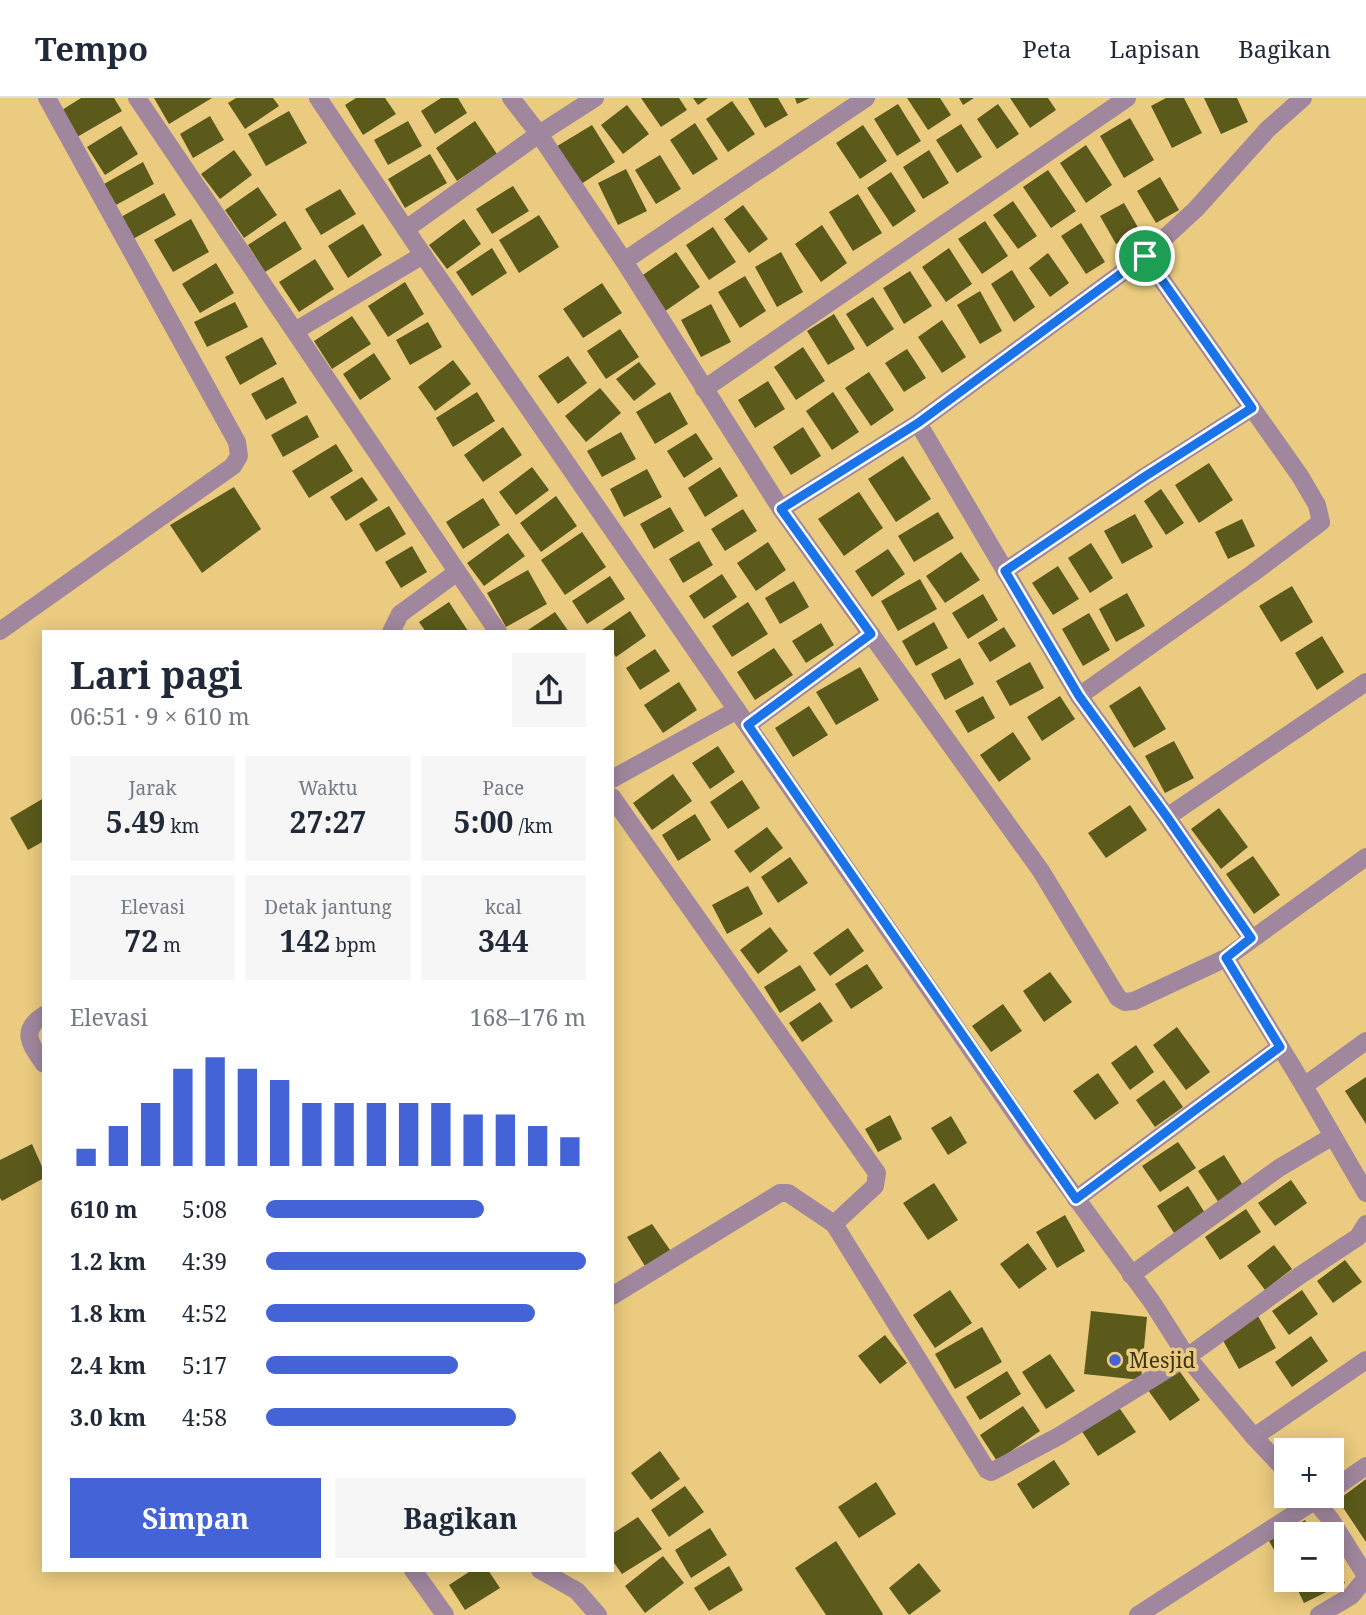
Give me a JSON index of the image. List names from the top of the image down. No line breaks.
{"places":["Mesjid"],"page":{"header":"Tempo","nav":["Peta","Lapisan","Bagikan"],"heading":["Lari pagi","06:51 · 9 × 610 m"],"stats":[["Jarak","5.49 km"],["Waktu","27:27"],["Pace","5:00 /km"],["Elevasi","72 m"],["Detak jantung","142 bpm"],["kcal","344"]],"chart":["Elevasi","168–176 m"],"list":[{"name":"610 m","note":"5:08"},{"name":"1.2 km","note":"4:39"},{"name":"1.8 km","note":"4:52"},{"name":"2.4 km","note":"5:17"},{"name":"3.0 km","note":"4:58"}],"map_buttons":["+","−"],"buttons":["Simpan","Bagikan"]}}
